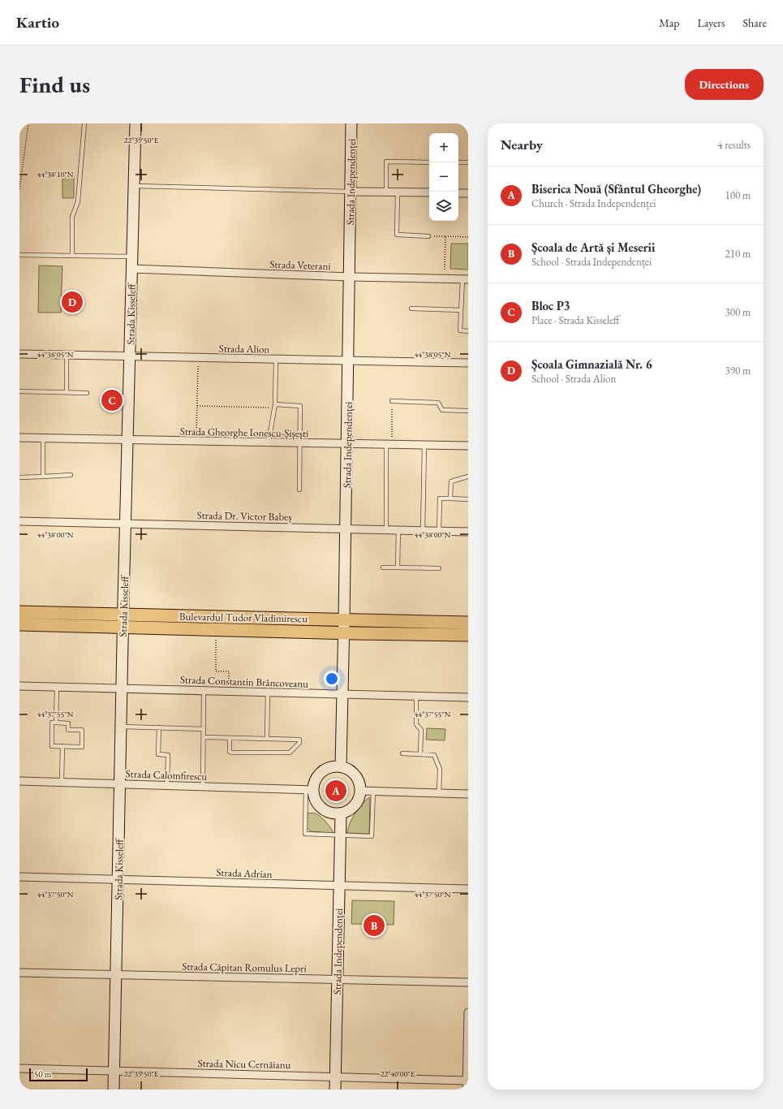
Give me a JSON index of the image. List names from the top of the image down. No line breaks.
{"streets":{"main road":["Bulevardul Tudor Vladimirescu"],"street":["Strada Independenței","Strada Veterani","Strada Kisseleff","Strada Alion","Strada Gheorghe Ionescu-Șișești","Strada Dr. Victor Babeș","Strada Constantin Brâncoveanu","Strada Calomfirescu","Strada Adrian","Strada Căpitan Romulus Lepri","Strada Nicu Cernăianu"]},"crossings":[["Strada Independenței","Strada Veterani"],["Strada Independenței","Strada Alion"],["Strada Independenței","Strada Gheorghe Ionescu-Șișești"],["Strada Independenței","Strada Dr. Victor Babeș"],["Strada Independenței","Bulevardul Tudor Vladimirescu"],["Strada Independenței","Strada Constantin Brâncoveanu"],["Strada Independenței","Strada Calomfirescu"],["Strada Independenței","Strada Adrian"],["Strada Independenței","Strada Căpitan Romulus Lepri"],["Strada Independenței","Strada Nicu Cernăianu"],["Strada Veterani","Strada Kisseleff"],["Strada Kisseleff","Strada Alion"],["Strada Kisseleff","Strada Gheorghe Ionescu-Șișești"],["Strada Kisseleff","Strada Dr. Victor Babeș"],["Strada Kisseleff","Bulevardul Tudor Vladimirescu"],["Strada Kisseleff","Strada Constantin Brâncoveanu"],["Strada Kisseleff","Strada Calomfirescu"],["Strada Kisseleff","Strada Adrian"],["Strada Kisseleff","Strada Căpitan Romulus Lepri"],["Strada Kisseleff","Strada Nicu Cernăianu"]],"scale_bar":"50 m","page":{"header":"Kartio","nav":["Map","Layers","Share"],"buttons":"Directions","title":"Find us","heading":["Nearby","4 results"],"map_buttons":["+","−"],"list":[{"mark":"A","name":"Biserica Nouă (Sfântul Gheorghe)","note":"Church · Strada Independenței","value":"100 m"},{"mark":"B","name":"Școala de Artă și Meserii","note":"School · Strada Independenței","value":"210 m"},{"mark":"C","name":"Bloc P3","note":"Place · Strada Kisseleff","value":"300 m"},{"mark":"D","name":"Școala Gimnazială Nr. 6","note":"School · Strada Alion","value":"390 m"}],"pins":["D","C","A","B"],"scale":"50 m"},"coordinates":["22°39'50\"E","44°38'10\"N","44°38'05\"N","44°38'00\"N","44°37'55\"N","44°37'50\"N","22°40'00\"E"]}
